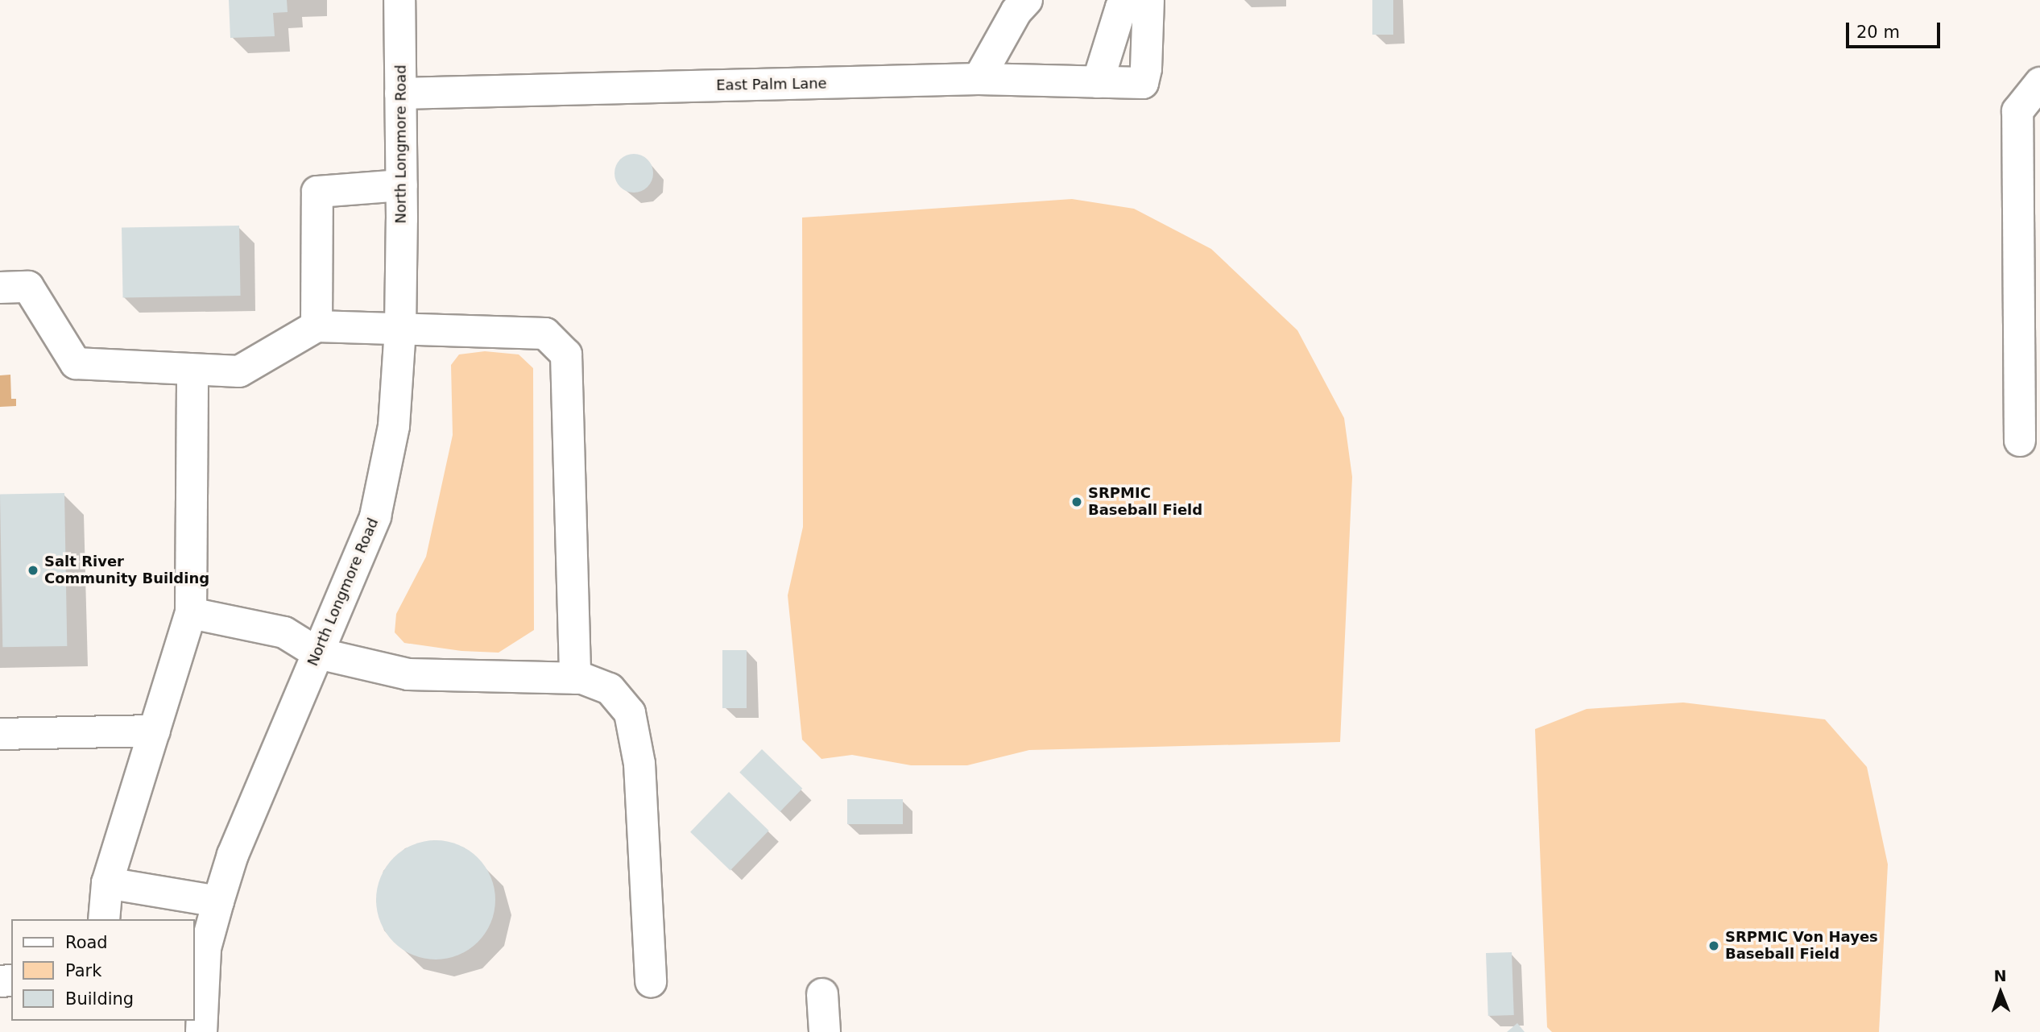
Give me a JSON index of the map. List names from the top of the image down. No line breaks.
{"streets":{"street":["East Palm Lane","North Longmore Road"]},"crossings":[["East Palm Lane","North Longmore Road"]],"places":["SRPMIC Baseball Field","Salt River Community Building","SRPMIC Von Hayes Baseball Field"],"legend":["Road","Park","Building"],"scale_bar":"20 m","north":"top"}
